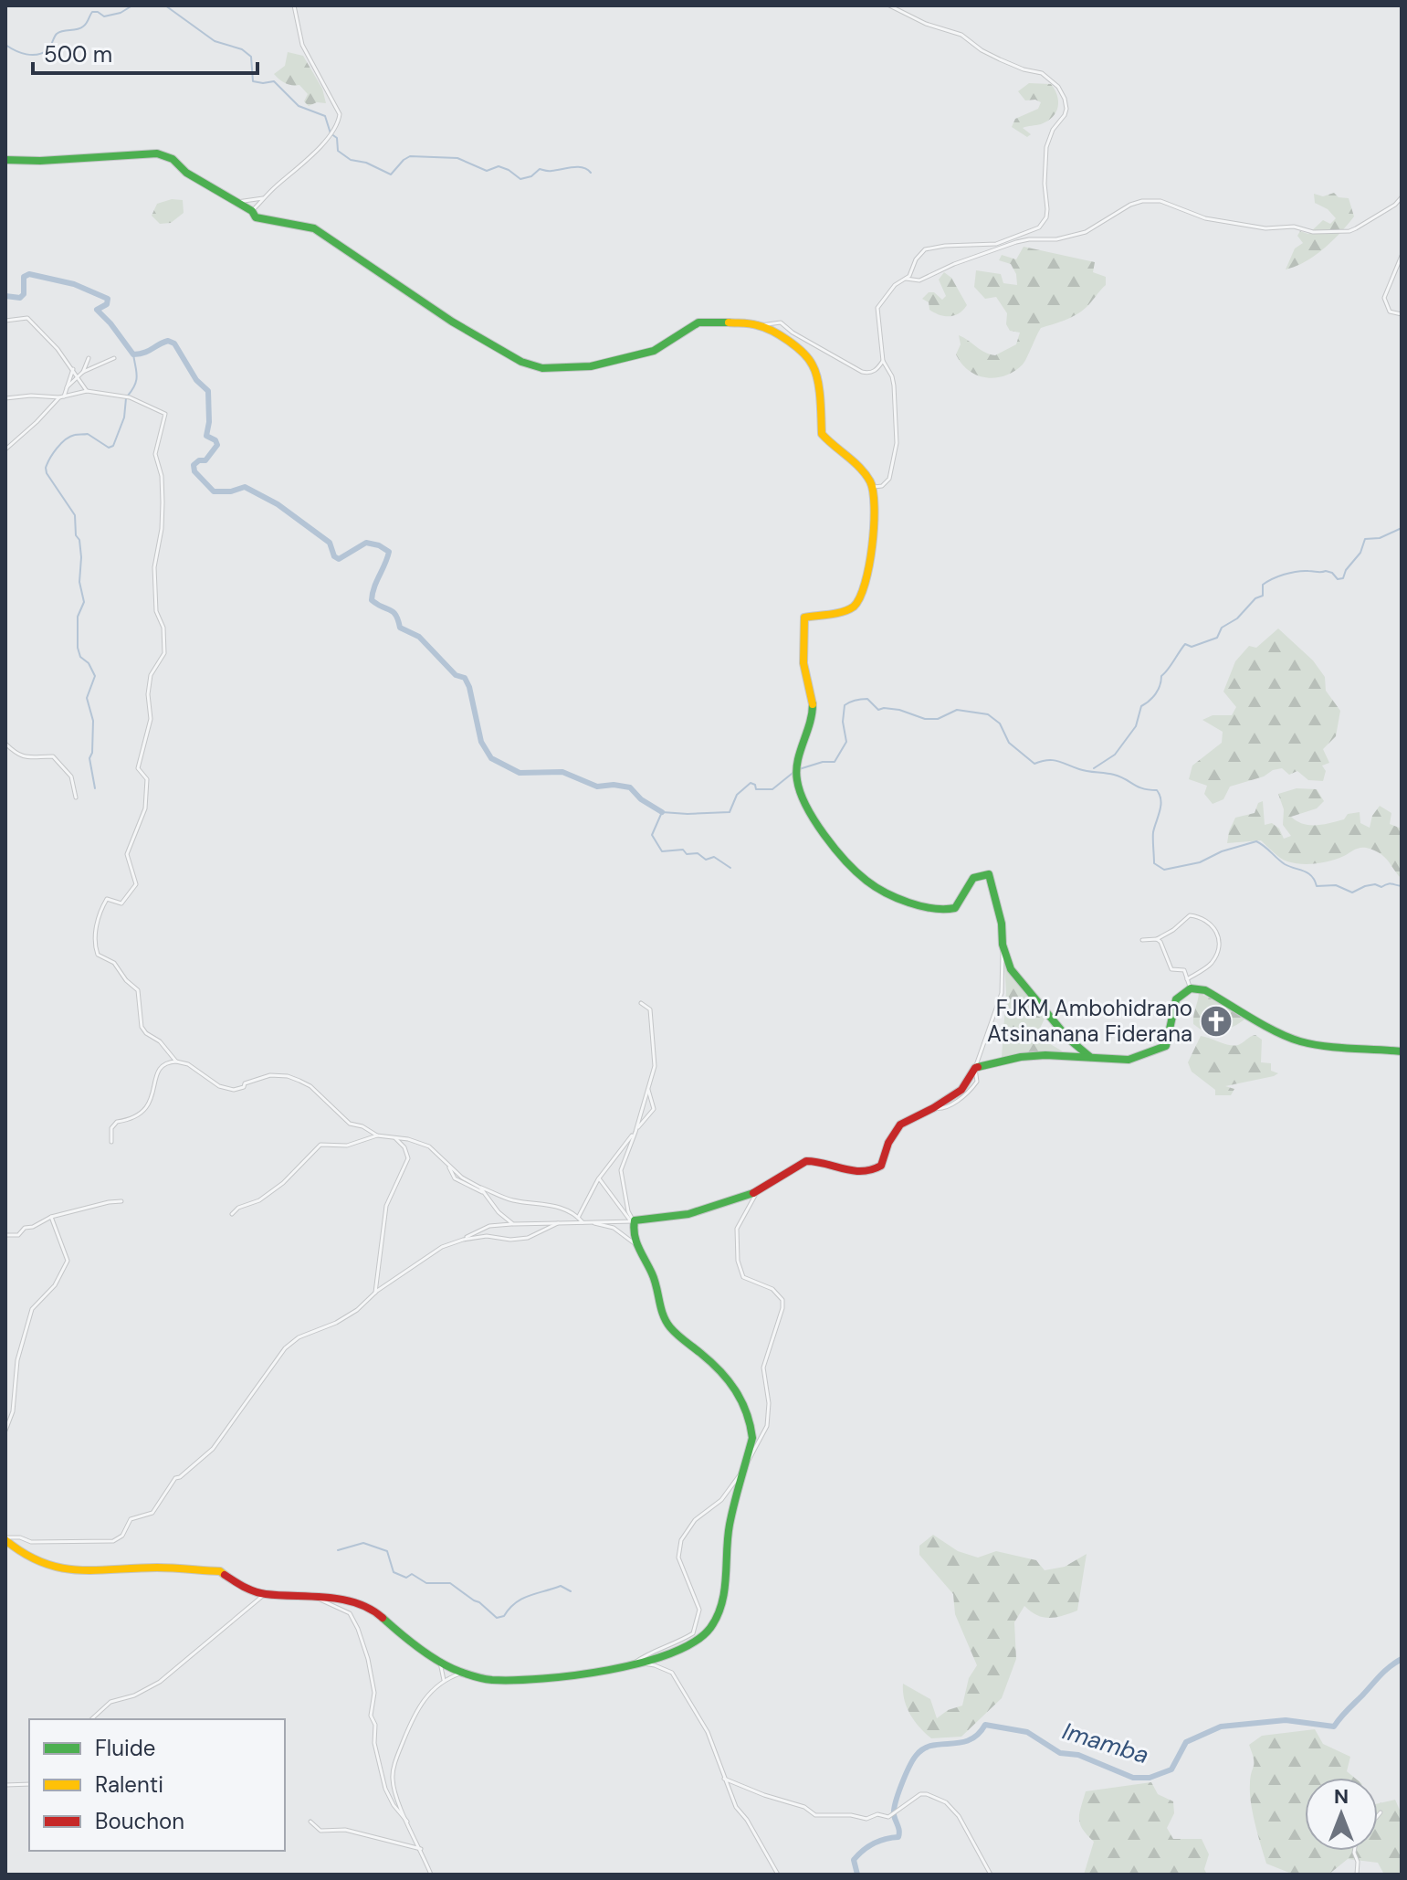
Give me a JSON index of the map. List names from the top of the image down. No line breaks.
{"water":["Imamba"],"places":{"church":["FJKM Ambohidrano Atsinanana Fiderana"]},"legend":["Fluide","Ralenti","Bouchon"],"scale_bar":"500 m","north":"top"}
